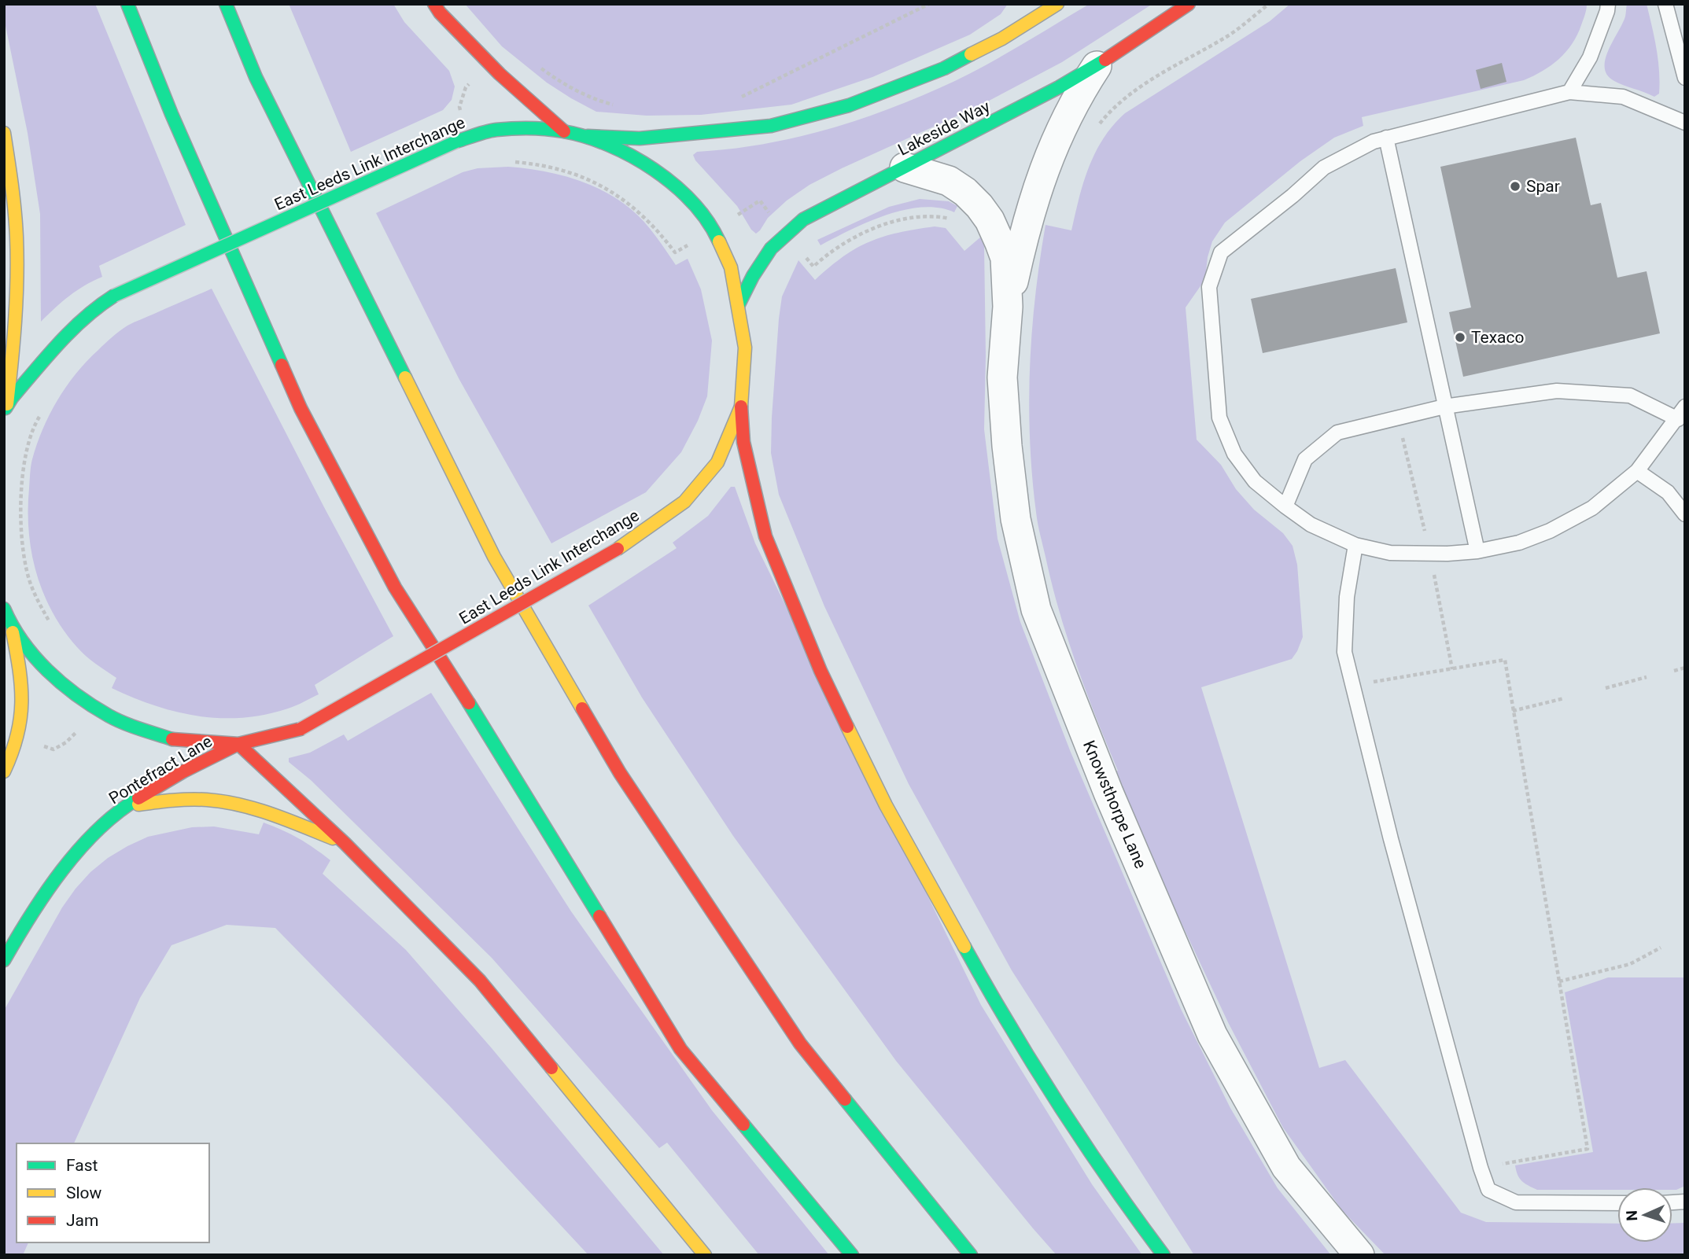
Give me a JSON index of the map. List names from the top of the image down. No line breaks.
{"streets":{"main road":["Lakeside Way","East Leeds Link Interchange","Pontefract Lane"],"street":["Knowsthorpe Lane"]},"crossings":[["Lakeside Way","East Leeds Link Interchange"],["Lakeside Way","Knowsthorpe Lane"],["East Leeds Link Interchange","Pontefract Lane"]],"places":["Spar","Texaco"],"legend":["Fast","Slow","Jam"],"north":"left"}
